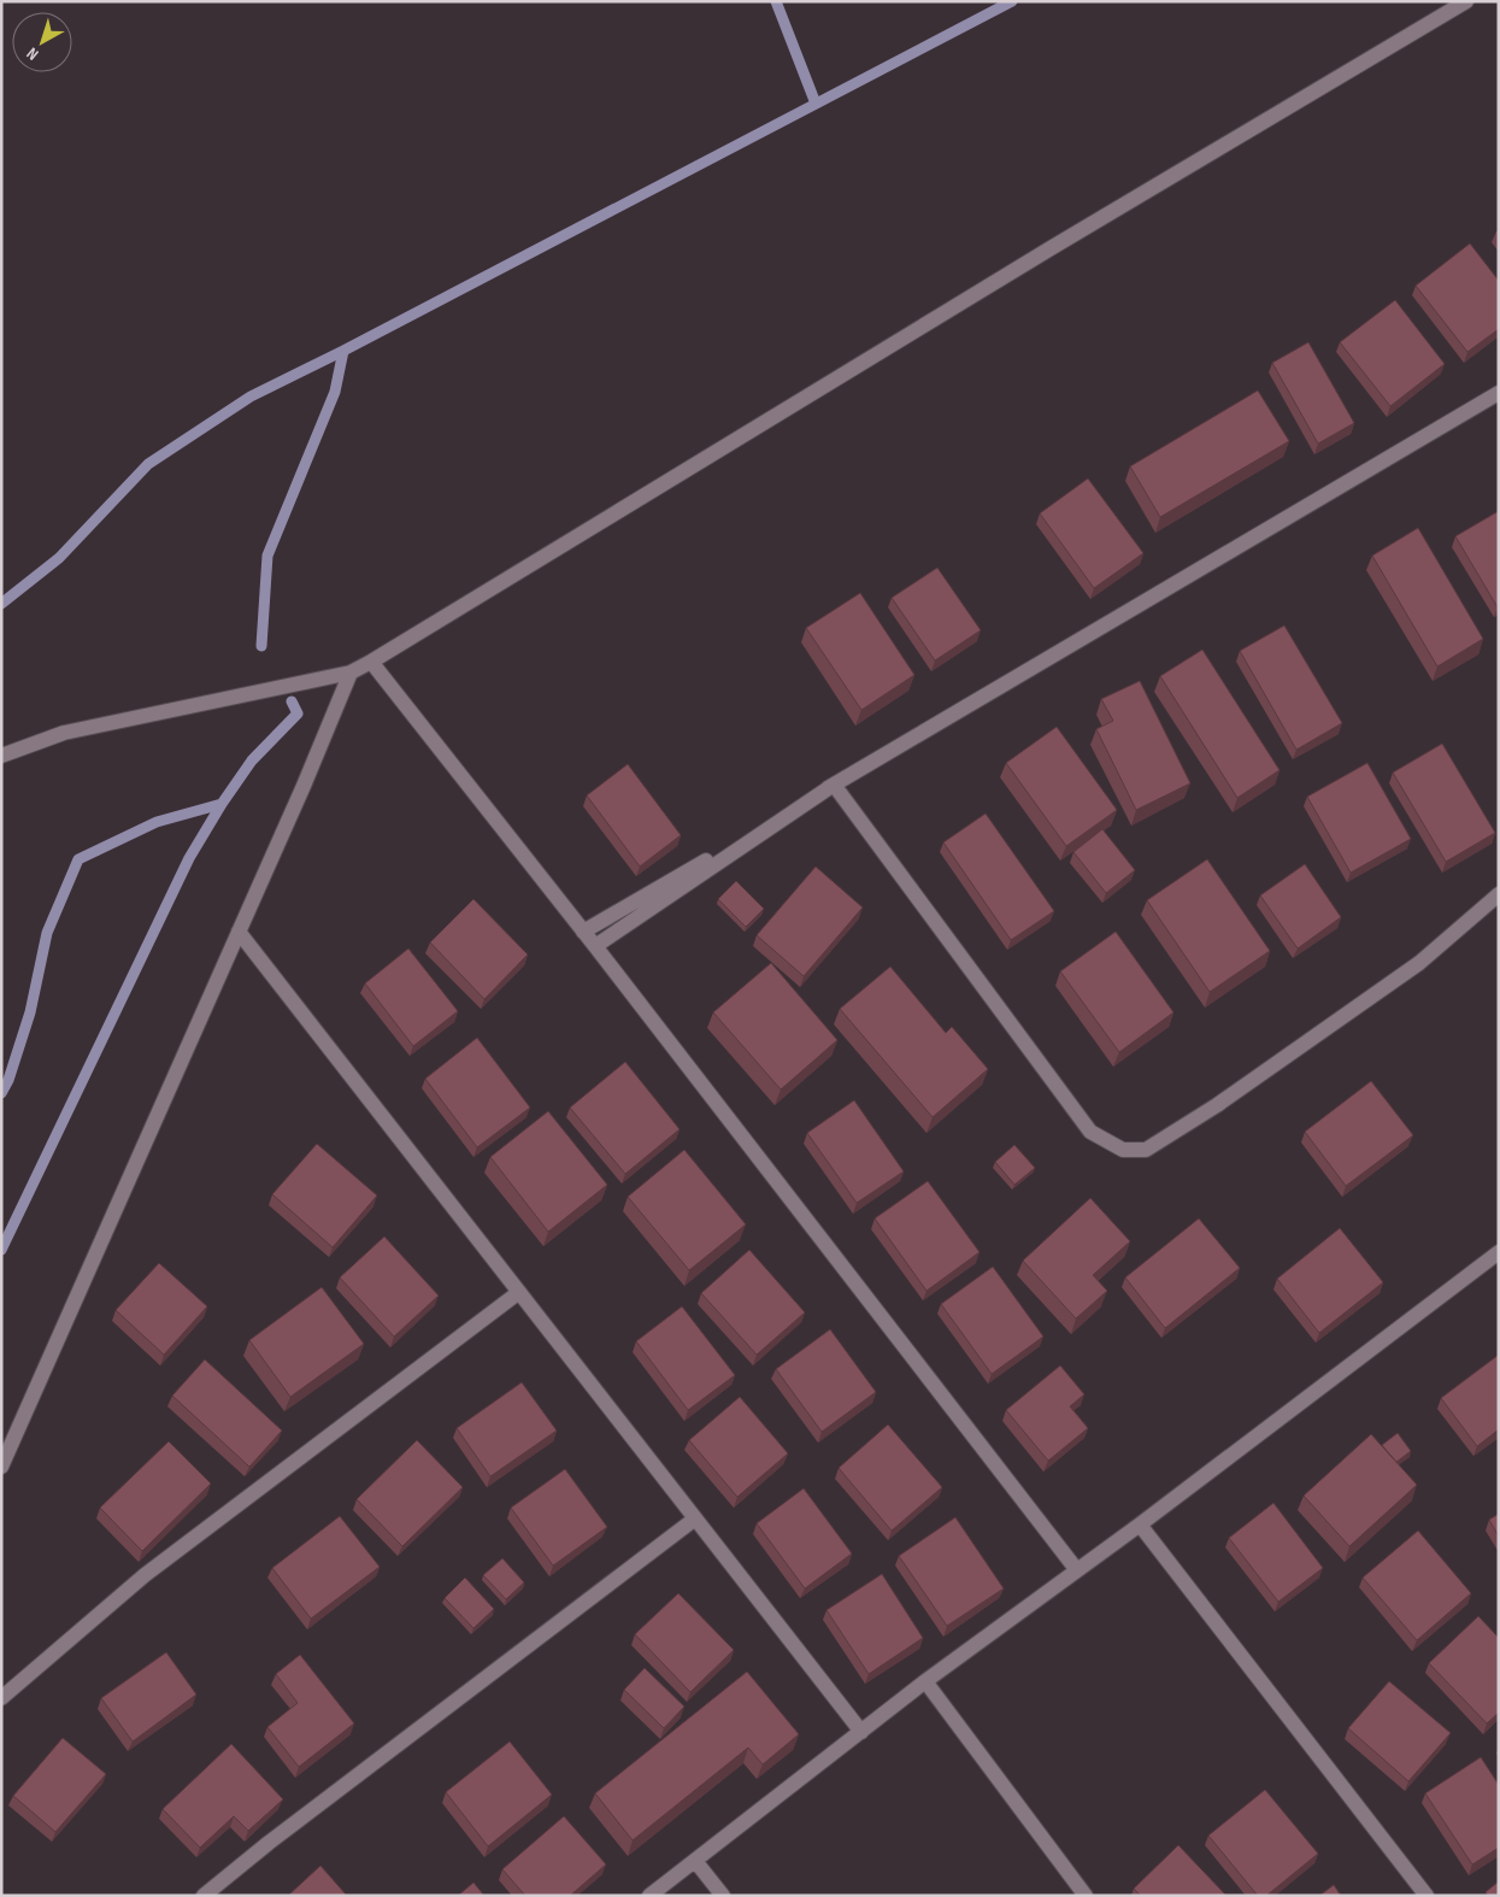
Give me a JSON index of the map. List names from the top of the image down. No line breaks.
{"north":"bottom left"}
